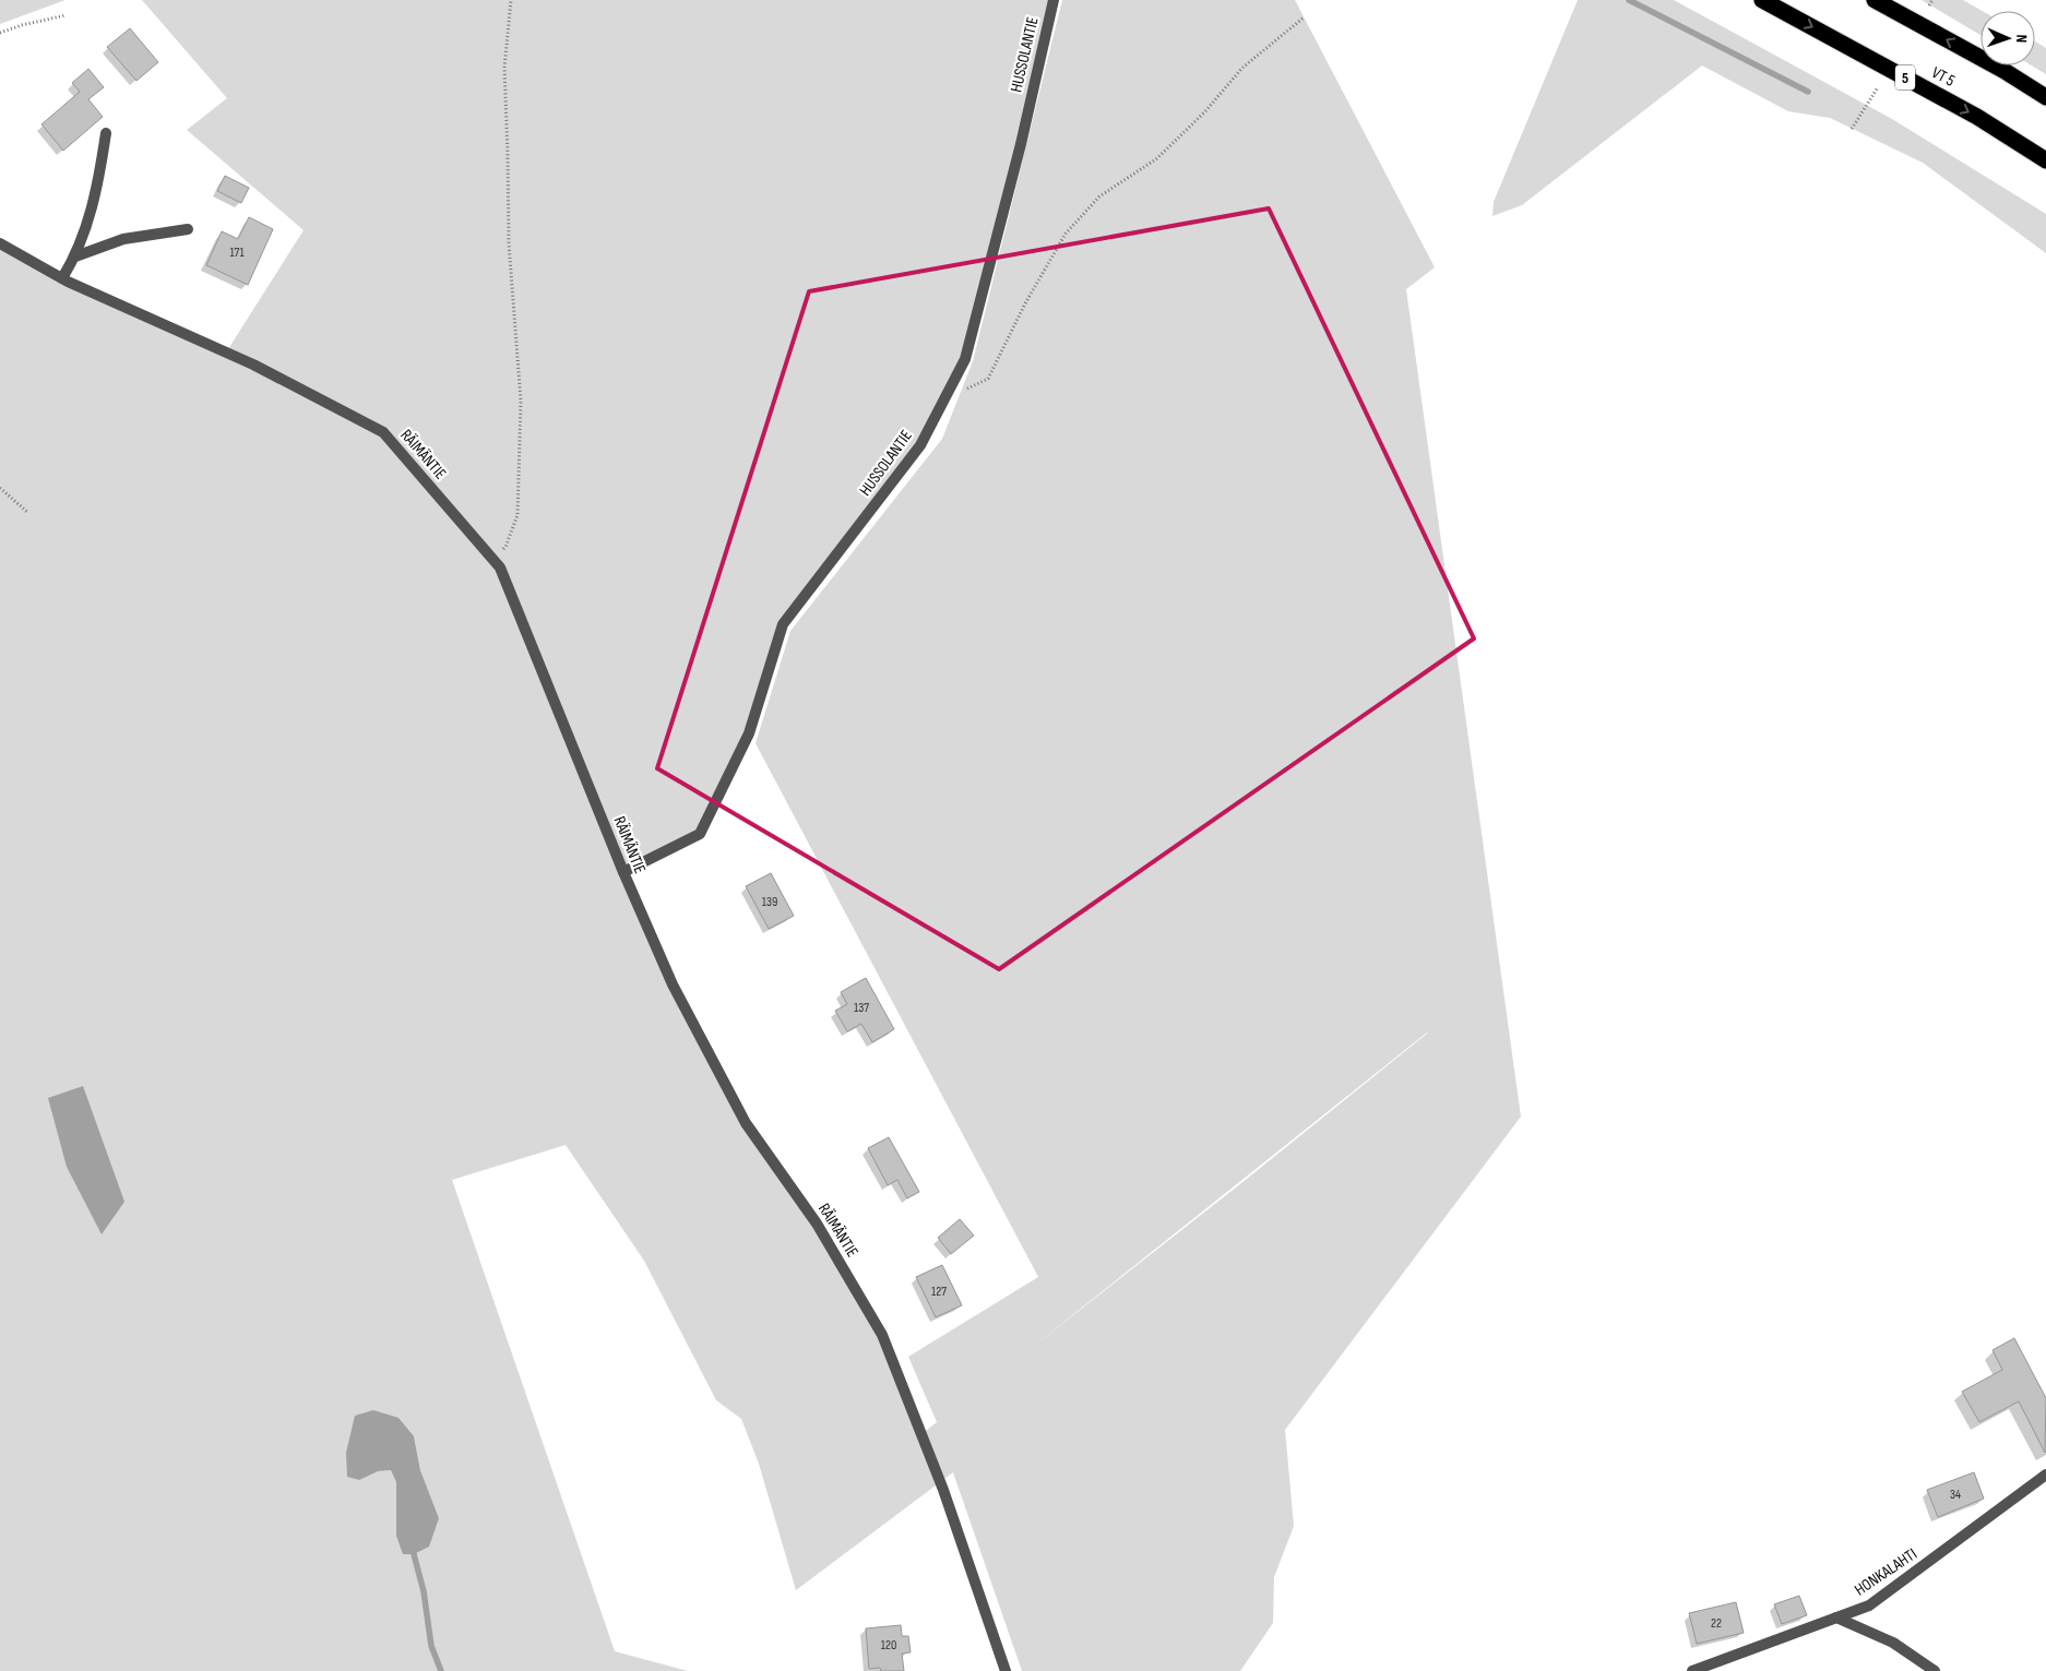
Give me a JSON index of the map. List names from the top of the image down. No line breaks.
{"streets":{"highway":["VT 5","5"],"street":["HUSSOLANTIE","RÄIMÄNTIE","HONKALAHTI"]},"crossings":[["HUSSOLANTIE","RÄIMÄNTIE"]],"house_numbers":["171","139","137","127","34","22","120"],"north":"right"}
